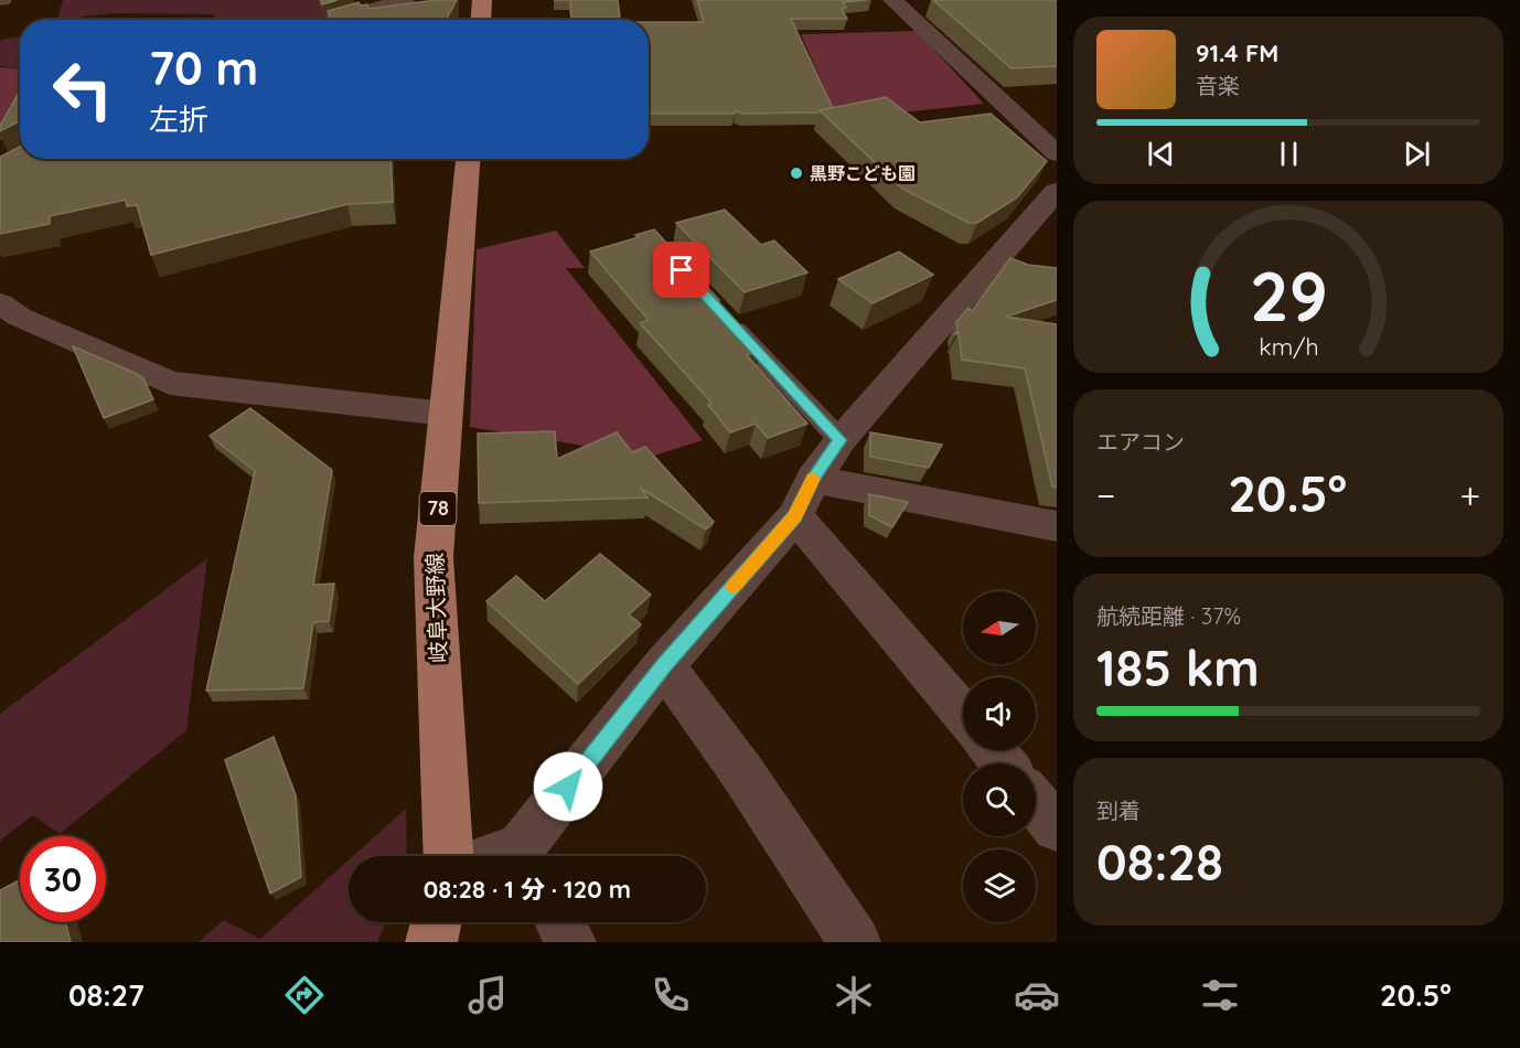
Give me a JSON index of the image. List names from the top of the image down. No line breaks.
{"streets":{"main road":["78","岐阜大野線"]},"places":["黒野こども園"],"north":"left","page":{"turn":["70 m","左折"],"song":["91.4 FM","音楽"],"tile":["エアコン",["航続距離 · 37%","185 km"],["到着","08:28"]],"heat":["−","20.5°","+"],"limit":"30","trip":"08:28 · 1 分 · 120 m","tabs":["08:27","20.5°"],"gauge":["29","km/h"]}}
